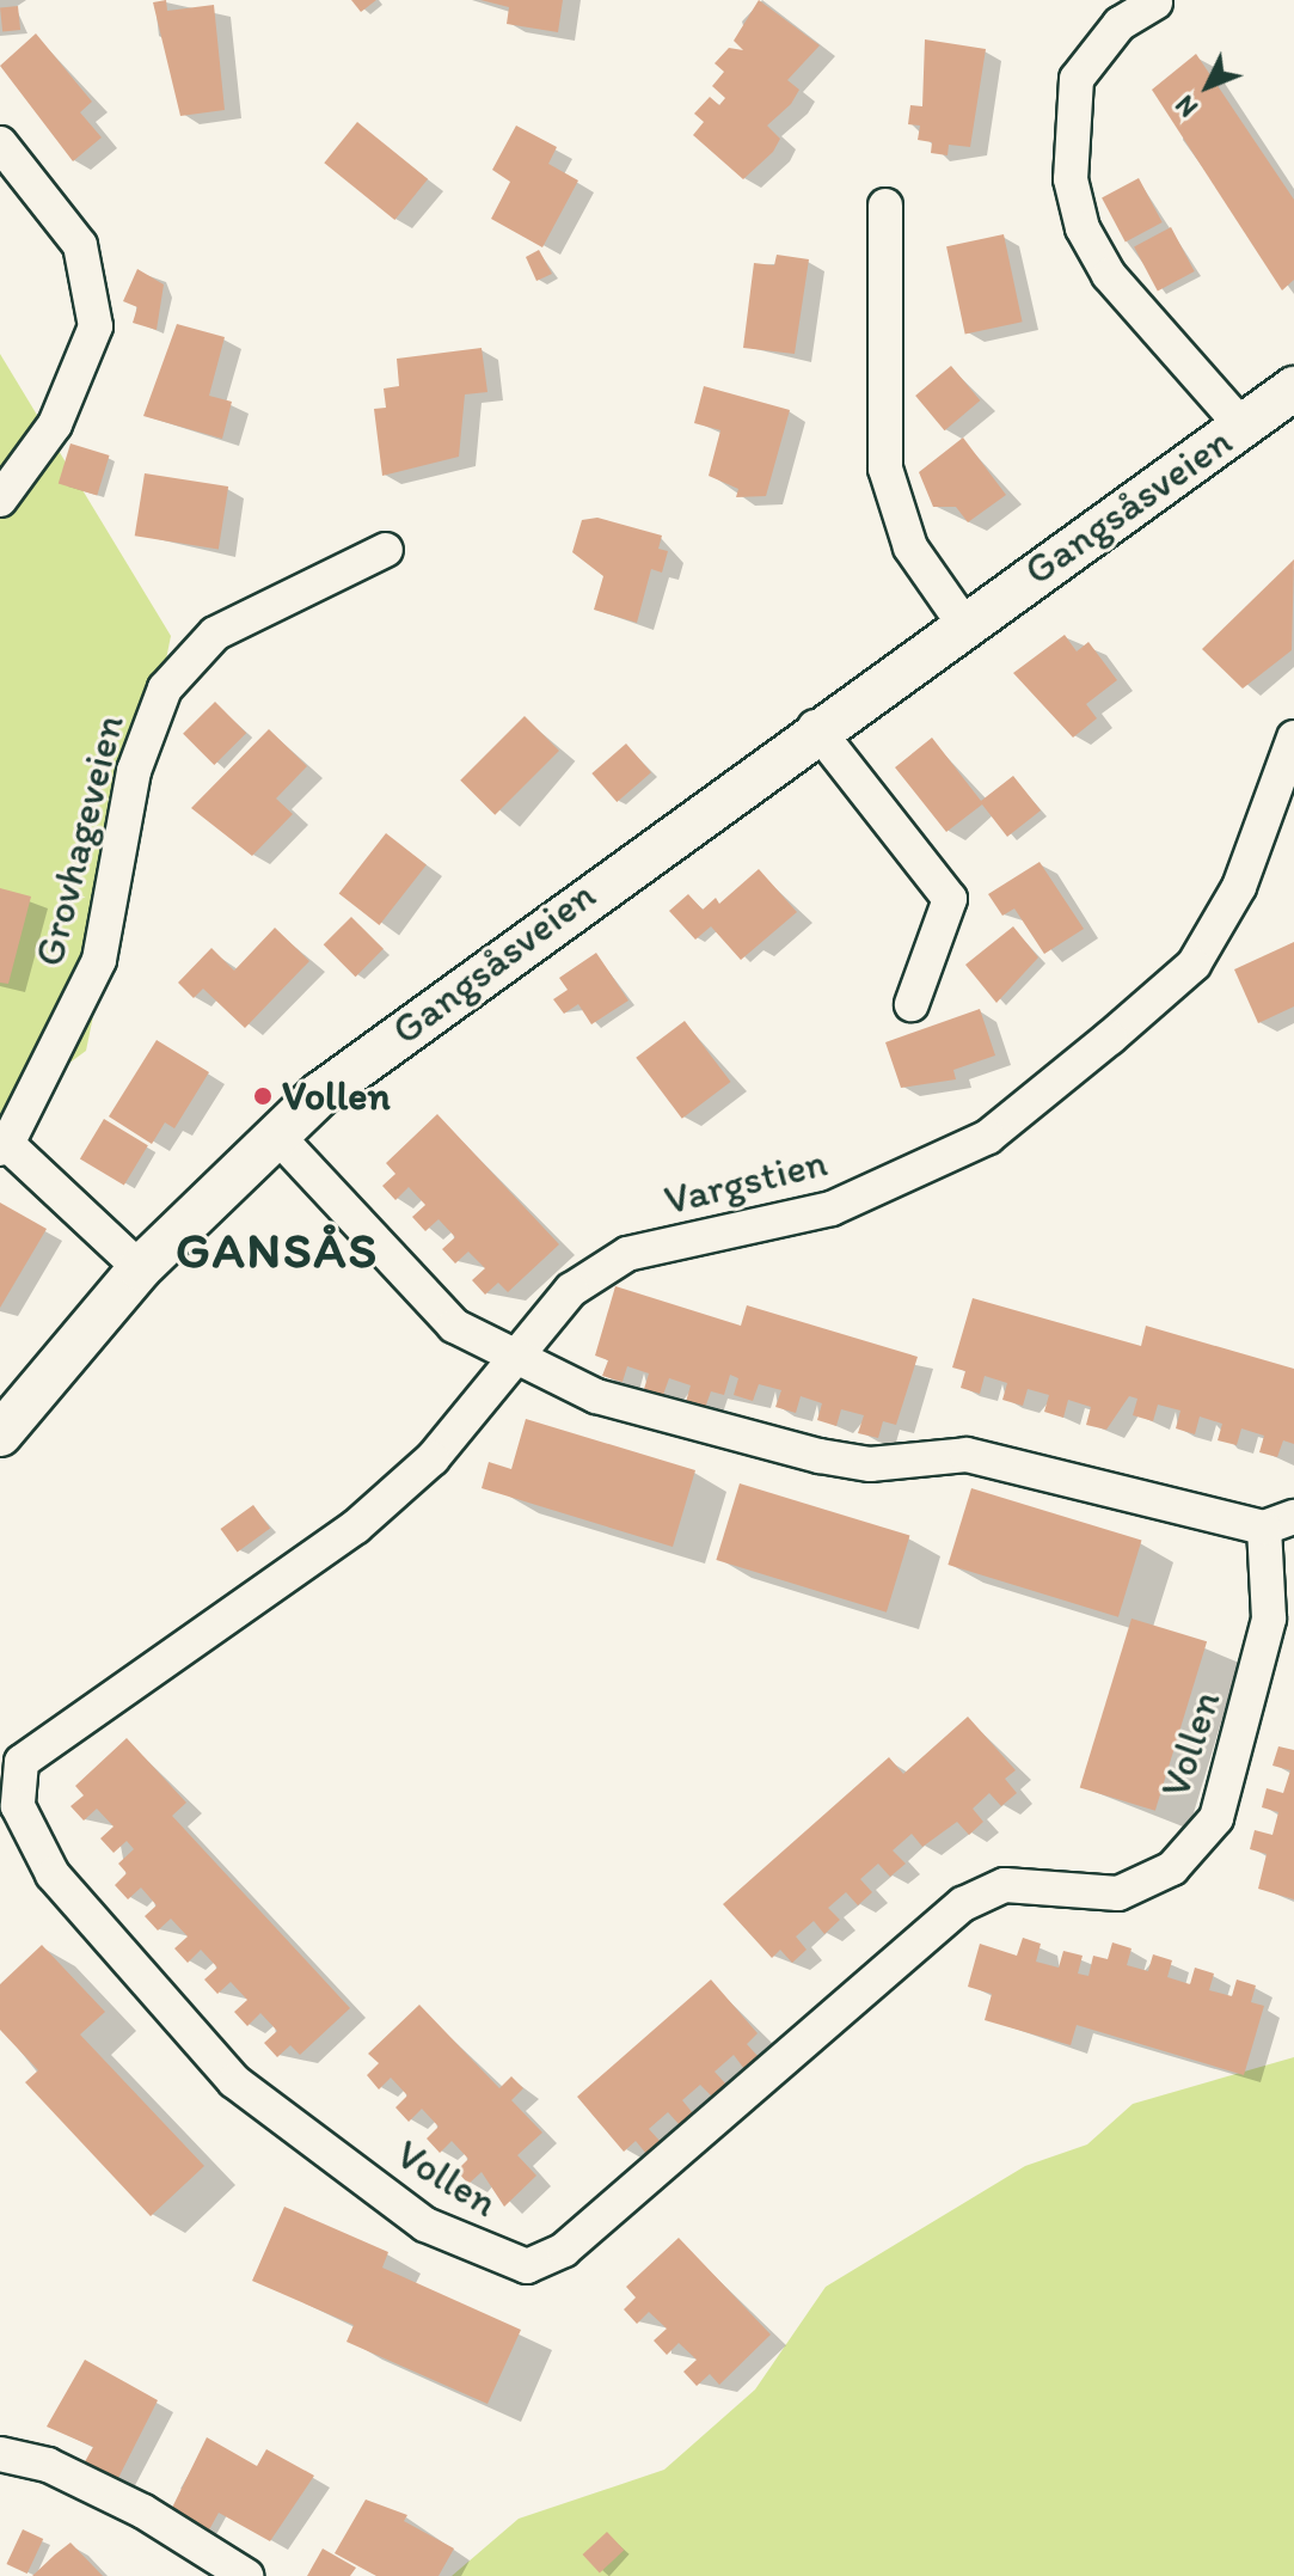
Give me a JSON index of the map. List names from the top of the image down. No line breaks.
{"streets":{"street":["Gangsåsveien","Grovhageveien","Vargstien","Vollen"]},"crossings":[["Gangsåsveien","Grovhageveien"],["Gangsåsveien","Vollen"],["Vargstien","Vollen"]],"districts":["GANSÅS"],"places":["Vollen"],"north":"bottom left"}
